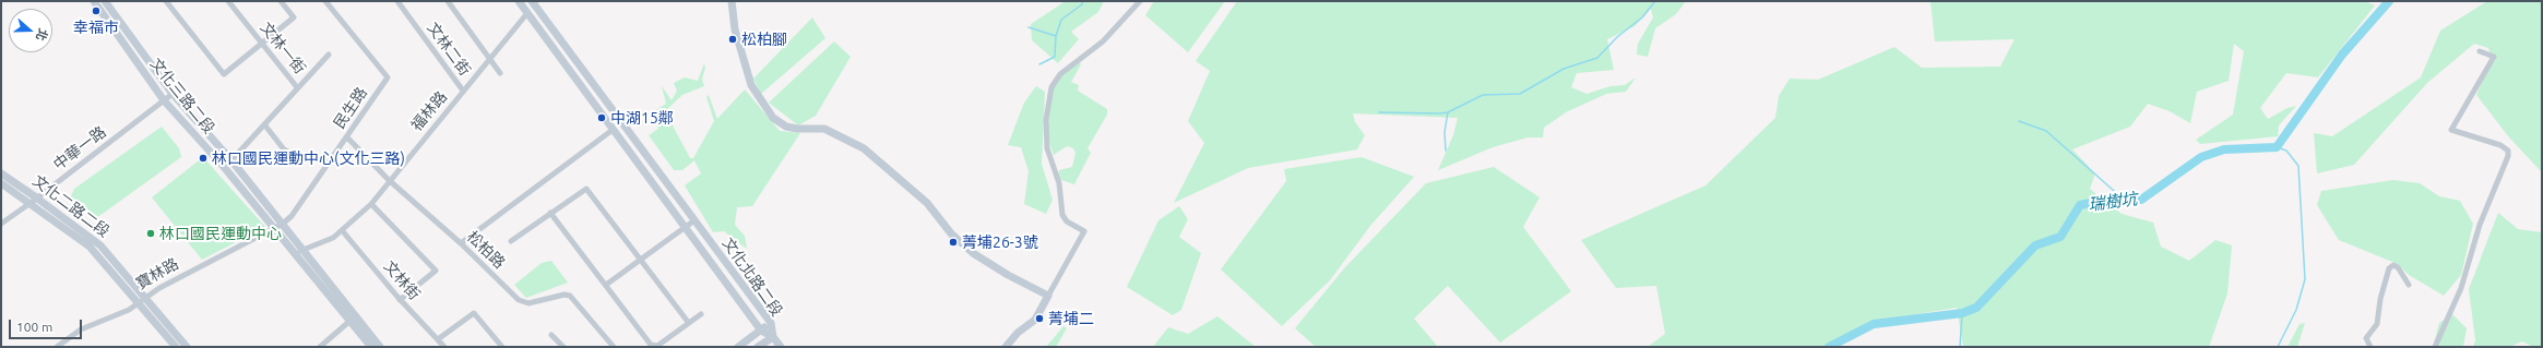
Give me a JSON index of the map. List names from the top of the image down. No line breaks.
{"streets":{"street":["文林一街","文林二街","文化三路二段","民生路","福林路","中華一路","文化二路二段","松柏路","寶林路","文化北路二段","文林街"]},"crossings":[["文林一街","文化三路二段"],["文林二街","福林路"],["文化三路二段","民生路"],["文化三路二段","福林路"],["文化三路二段","中華一路"],["文化三路二段","寶林路"],["民生路","松柏路"],["民生路","寶林路"],["福林路","松柏路"],["福林路","文化北路二段"],["福林路","文林街"],["中華一路","文化二路二段"],["文化二路二段","寶林路"]],"water":["瑞樹坑"],"places":["幸福市","松柏腳","中湖15鄰","林口國民運動中心(文化三路)","林口國民運動中心","菁埔26-3號","菁埔二"],"scale_bar":"100 m","north":"right"}
